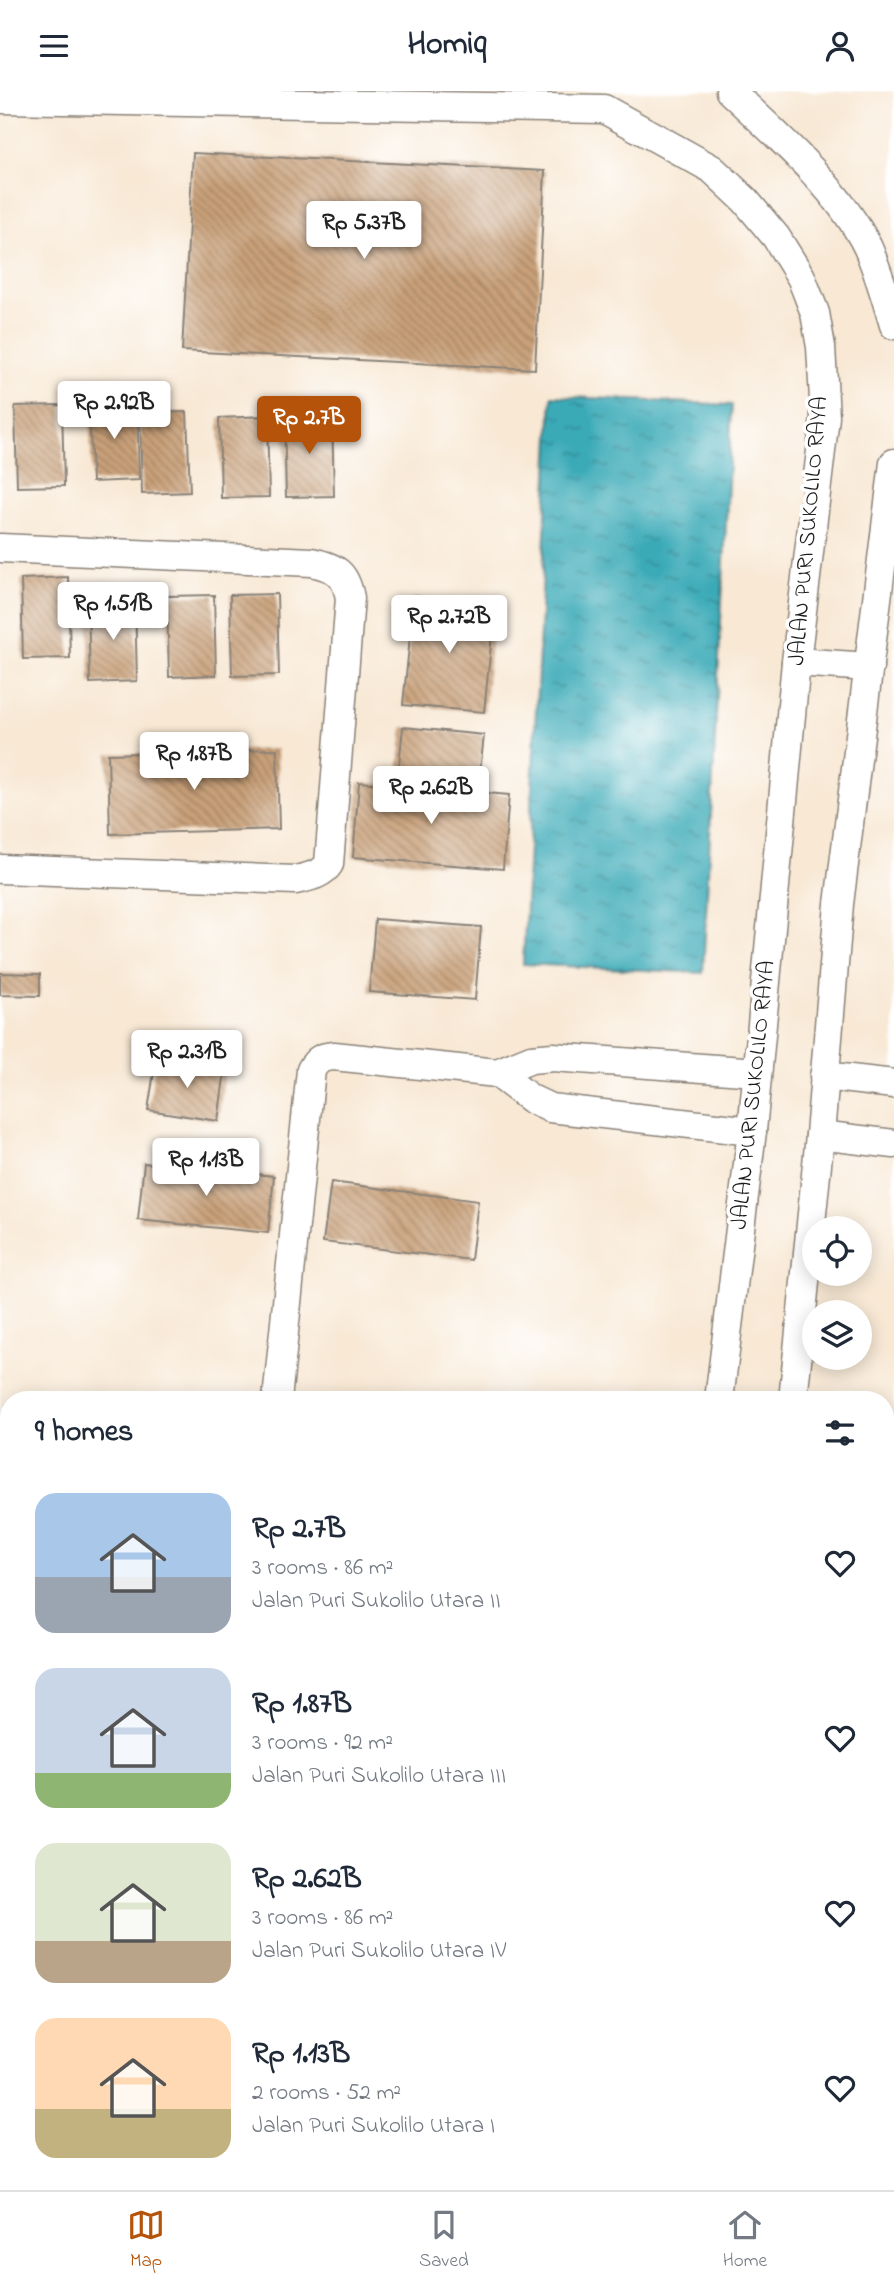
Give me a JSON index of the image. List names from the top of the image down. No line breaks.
{"streets":{"street":["JALAN PURI SUKOLILO RAYA"]},"page":{"header":"Homiq","price":["Rp 5.37B","Rp 2.92B","Rp 2.7B","Rp 1.51B","Rp 2.72B","Rp 1.87B","Rp 2.62B","Rp 2.31B","Rp 1.13B"],"heading":"9 homes","list":[{"name":"Rp 2.7B","note":"3 rooms · 86 m² · Jalan Puri Sukolilo Utara II"},{"name":"Rp 1.87B","note":"3 rooms · 92 m² · Jalan Puri Sukolilo Utara III"},{"name":"Rp 2.62B","note":"3 rooms · 86 m² · Jalan Puri Sukolilo Utara IV"},{"name":"Rp 1.13B","note":"2 rooms · 52 m² · Jalan Puri Sukolilo Utara I"}],"tabs":["Map","Saved","Home"]}}
